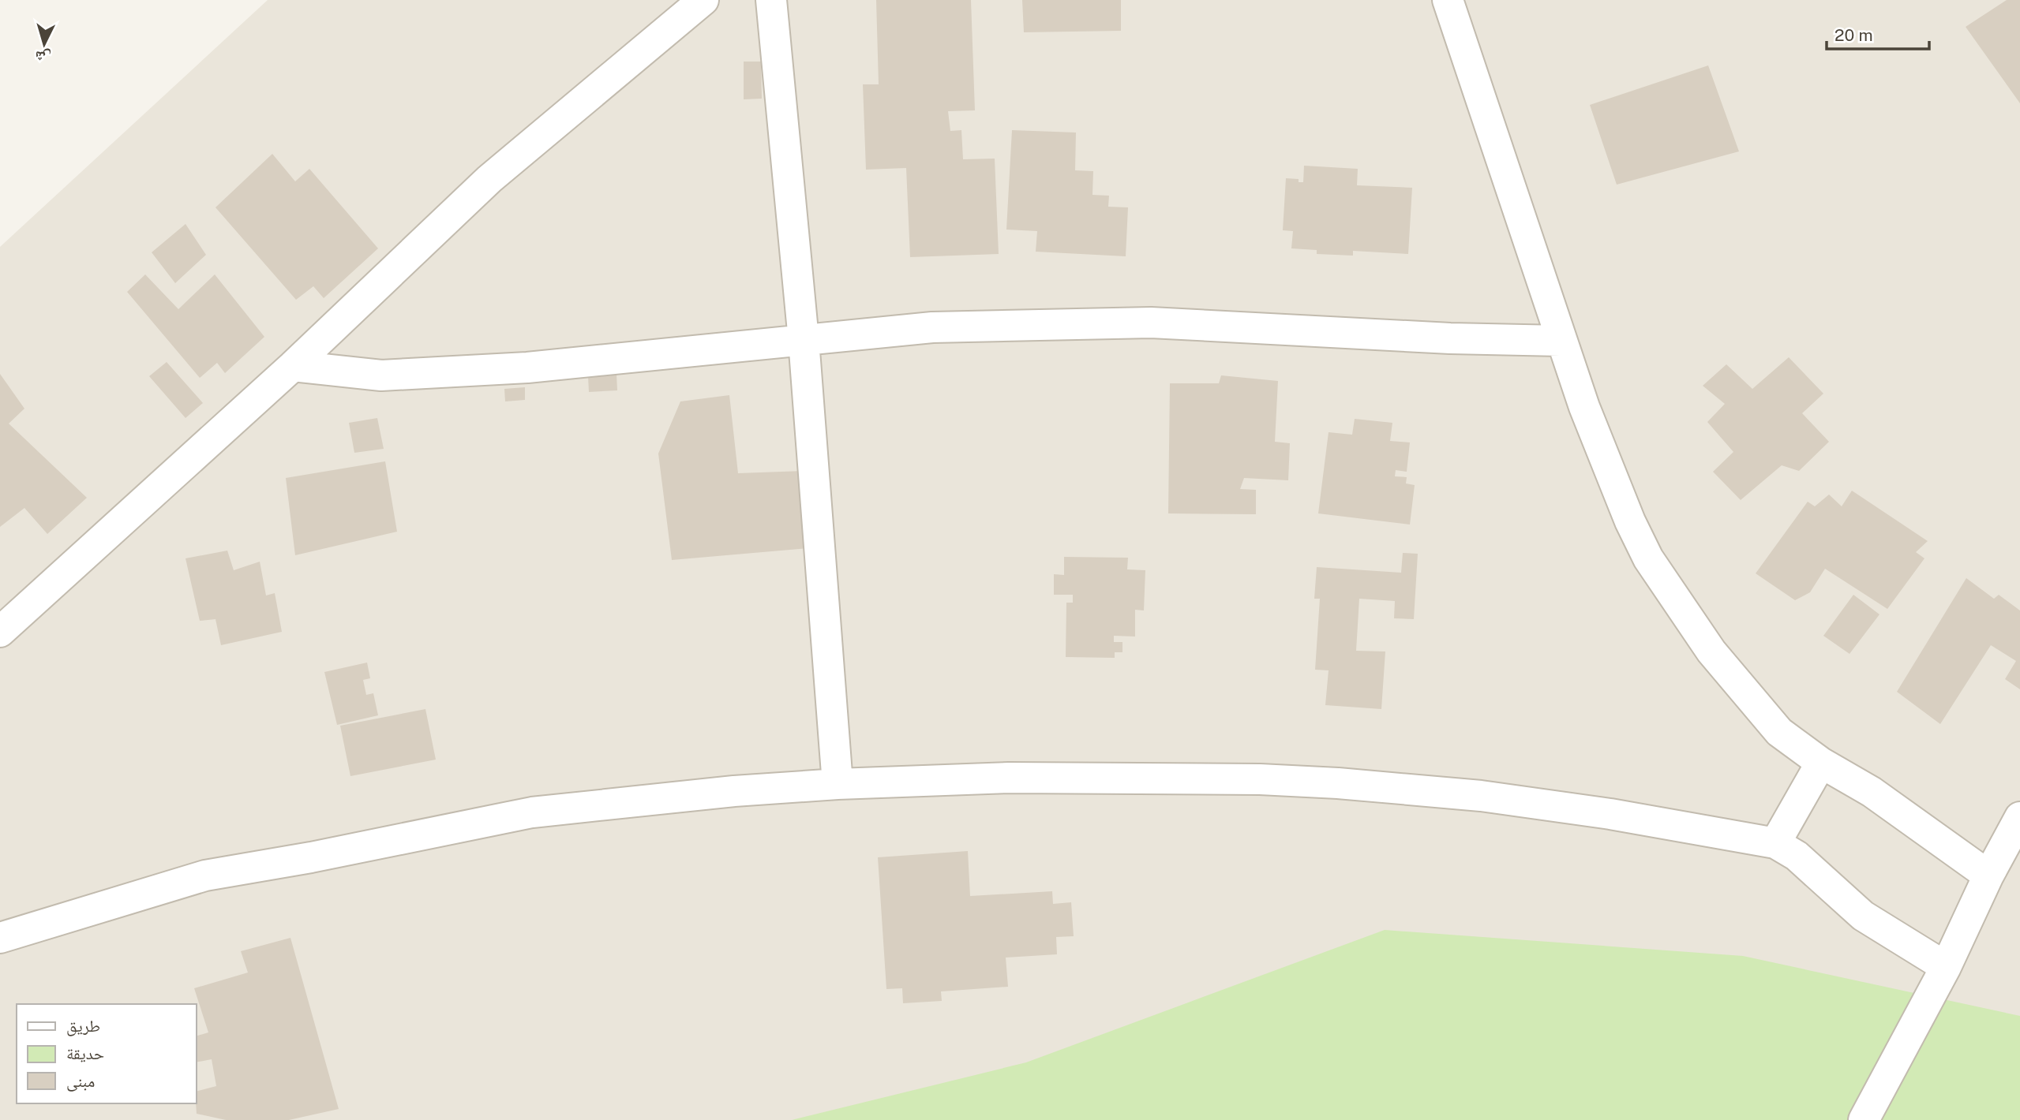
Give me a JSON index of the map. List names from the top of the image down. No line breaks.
{"legend":["طريق","حديقة","مبنى"],"scale_bar":"20 m","north":"bottom"}
